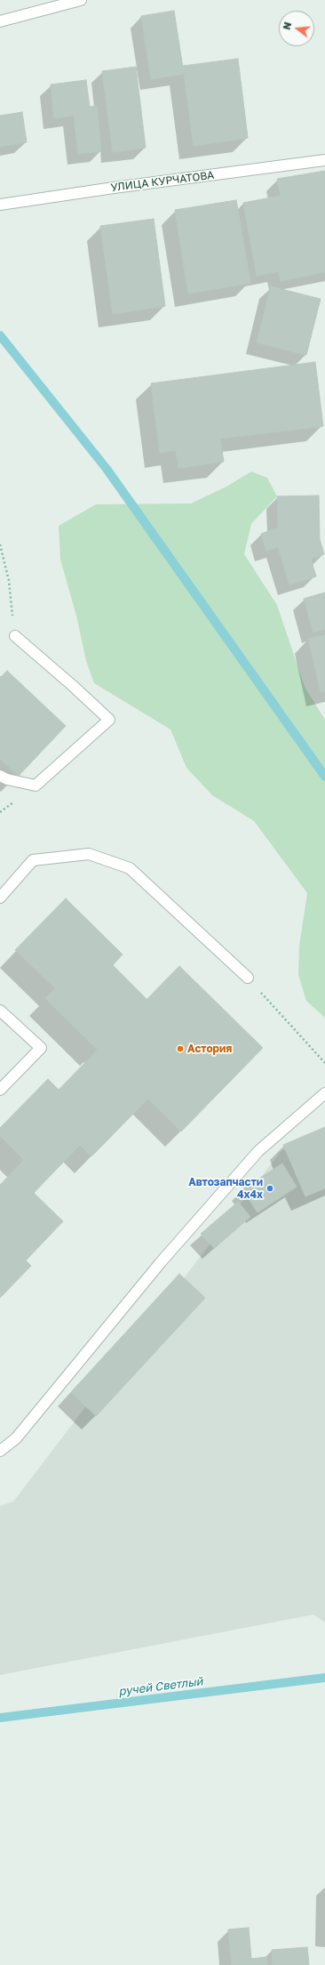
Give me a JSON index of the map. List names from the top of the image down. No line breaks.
{"streets":{"street":["УЛИЦА КУРЧАТОВА"]},"water":["ручей Светлый"],"places":["Астория","Автозапчасти 4х4х"],"north":"left"}
